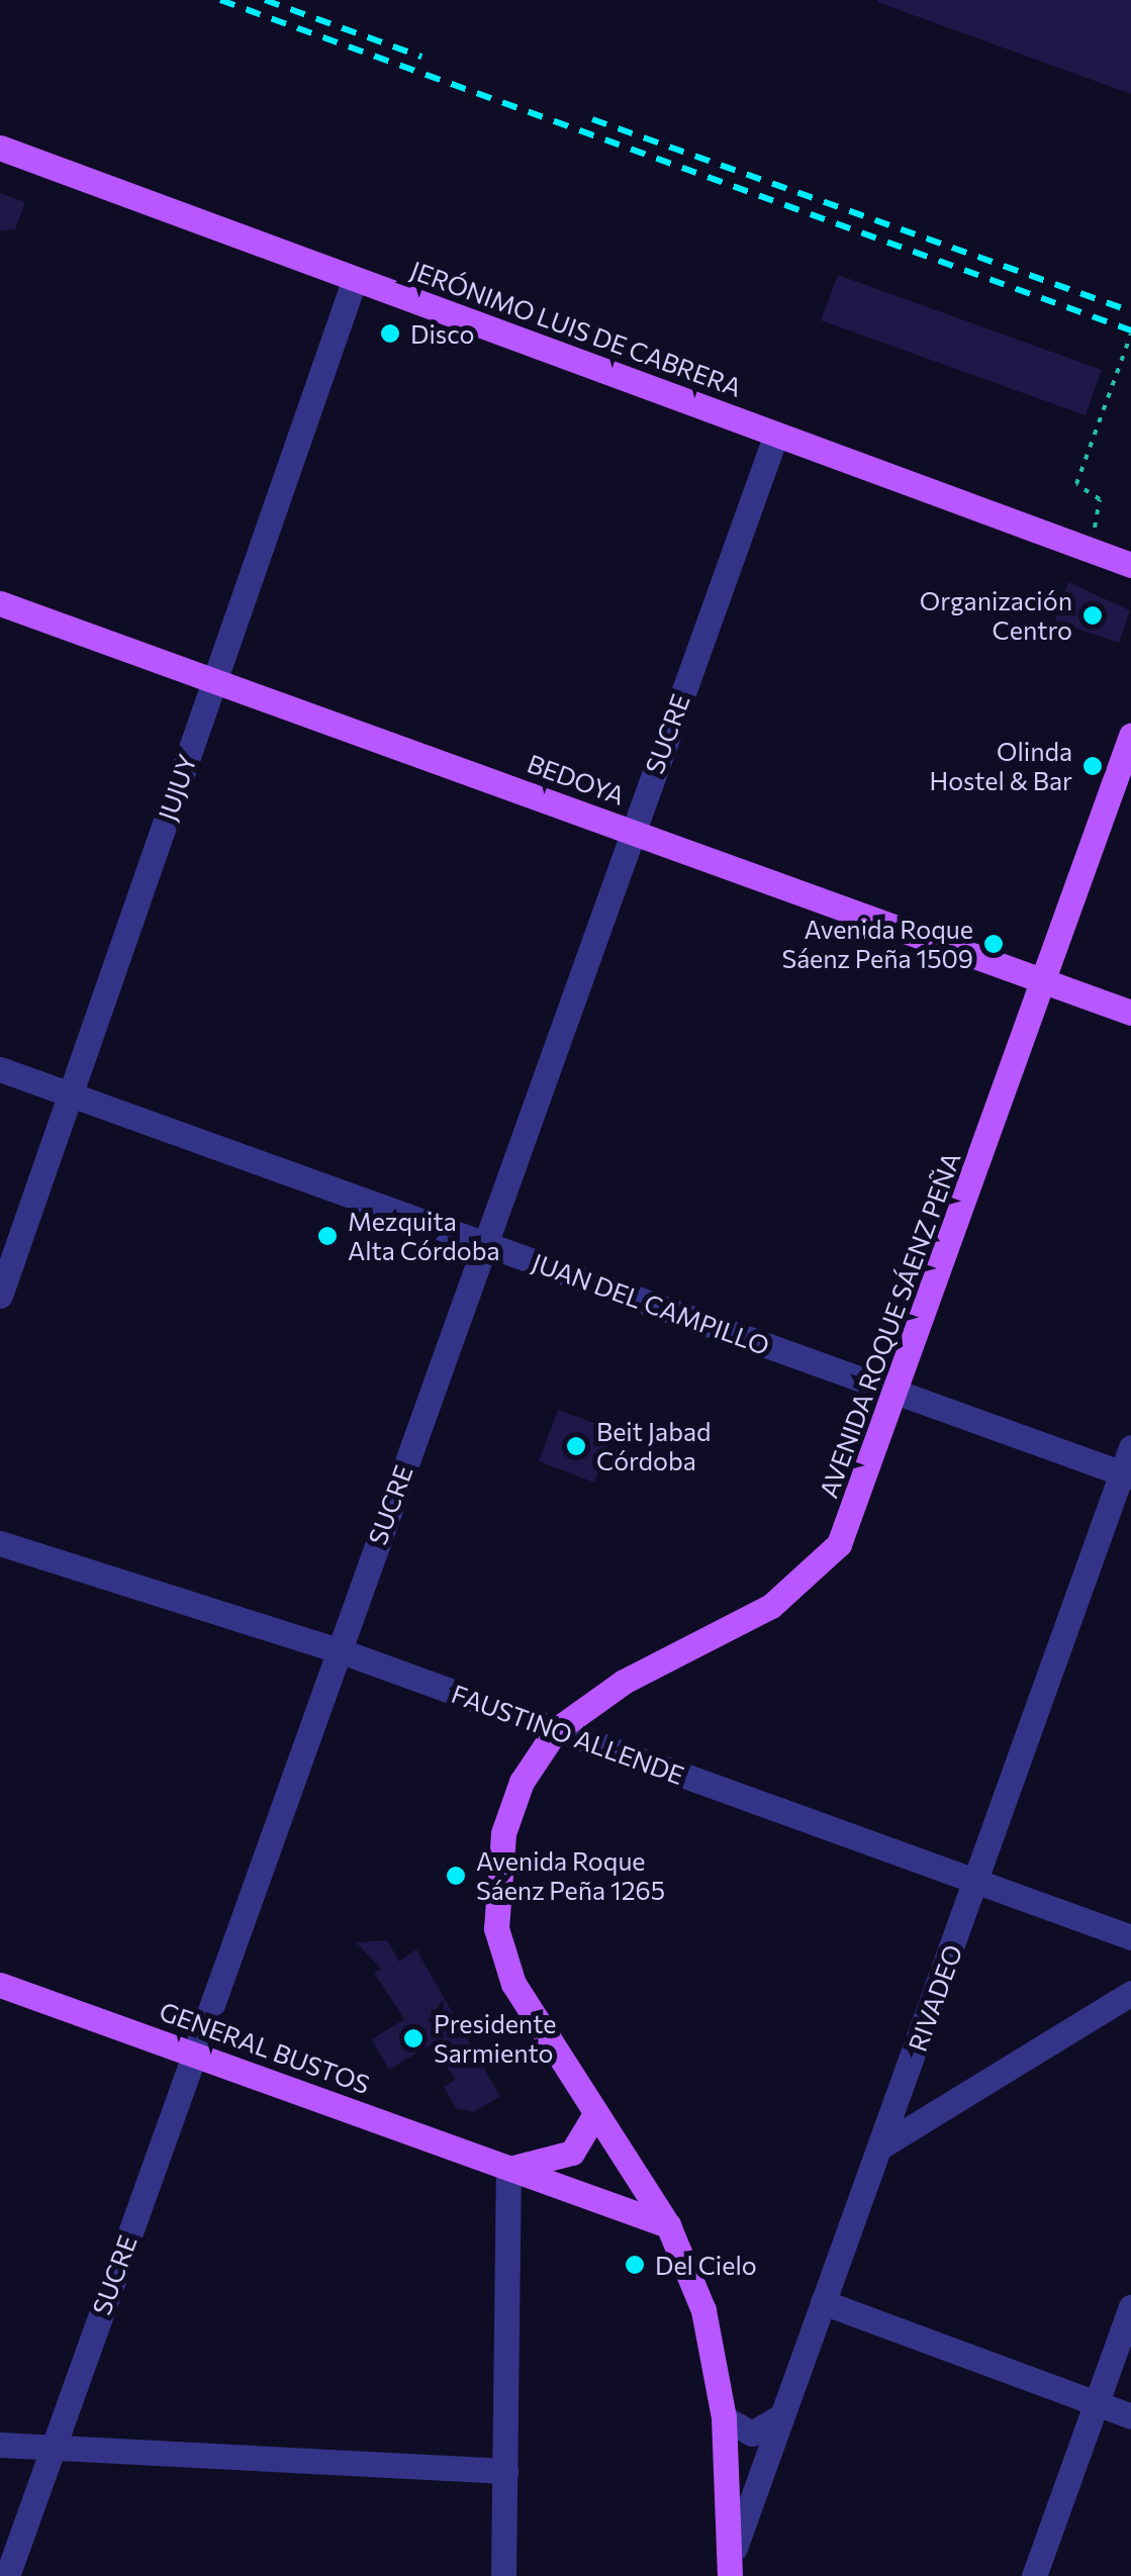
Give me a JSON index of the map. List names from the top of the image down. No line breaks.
{"streets":{"main road":["JERÓNIMO LUIS DE CABRERA","BEDOYA","AVENIDA ROQUE SÁENZ PEÑA","GENERAL BUSTOS"],"street":["SUCRE","JUJUY","JUAN DEL CAMPILLO","FAUSTINO ALLENDE","RIVADEO"]},"crossings":[["JERÓNIMO LUIS DE CABRERA","SUCRE"],["JERÓNIMO LUIS DE CABRERA","JUJUY"],["SUCRE","BEDOYA"],["SUCRE","JUAN DEL CAMPILLO"],["SUCRE","FAUSTINO ALLENDE"],["SUCRE","GENERAL BUSTOS"],["BEDOYA","JUJUY"],["BEDOYA","AVENIDA ROQUE SÁENZ PEÑA"],["JUJUY","JUAN DEL CAMPILLO"],["JUAN DEL CAMPILLO","AVENIDA ROQUE SÁENZ PEÑA"],["JUAN DEL CAMPILLO","RIVADEO"],["AVENIDA ROQUE SÁENZ PEÑA","FAUSTINO ALLENDE"],["AVENIDA ROQUE SÁENZ PEÑA","RIVADEO"],["AVENIDA ROQUE SÁENZ PEÑA","GENERAL BUSTOS"],["FAUSTINO ALLENDE","RIVADEO"]],"places":["Disco","Organización Centro","Olinda Hostel & Bar","Avenida Roque Sáenz Peña 1509","Mezquita Alta Córdoba","Beit Jabad Córdoba","Avenida Roque Sáenz Peña 1265","Presidente Sarmiento","Del Cielo"]}
